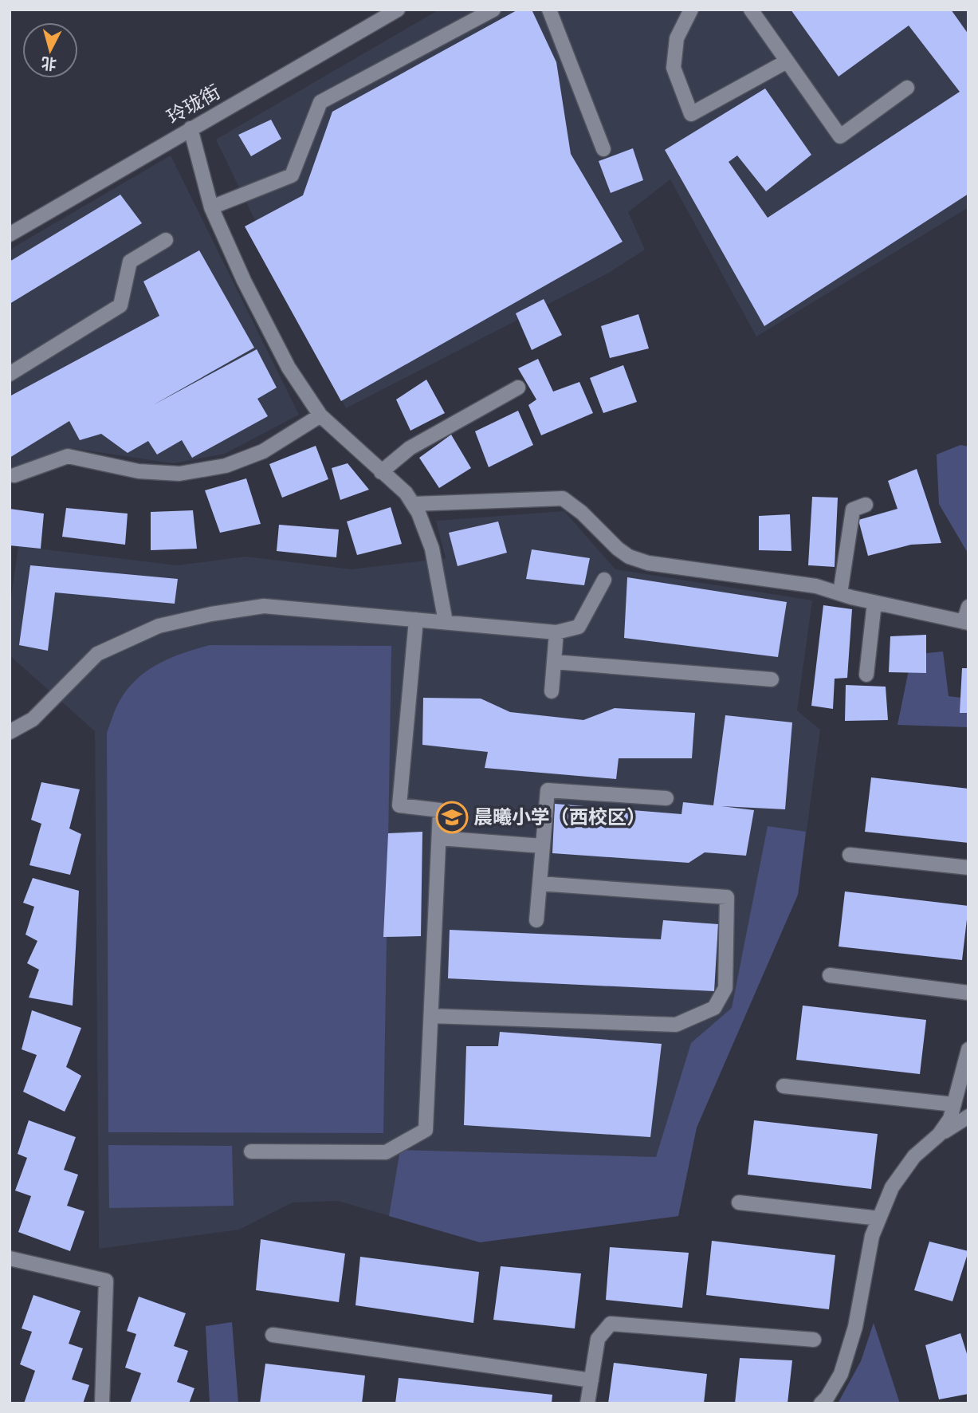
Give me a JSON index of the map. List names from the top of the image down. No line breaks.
{"streets":{"street":["玲珑街"]},"places":{"school or university":["晨曦小学（西校区）"]},"north":"bottom"}
